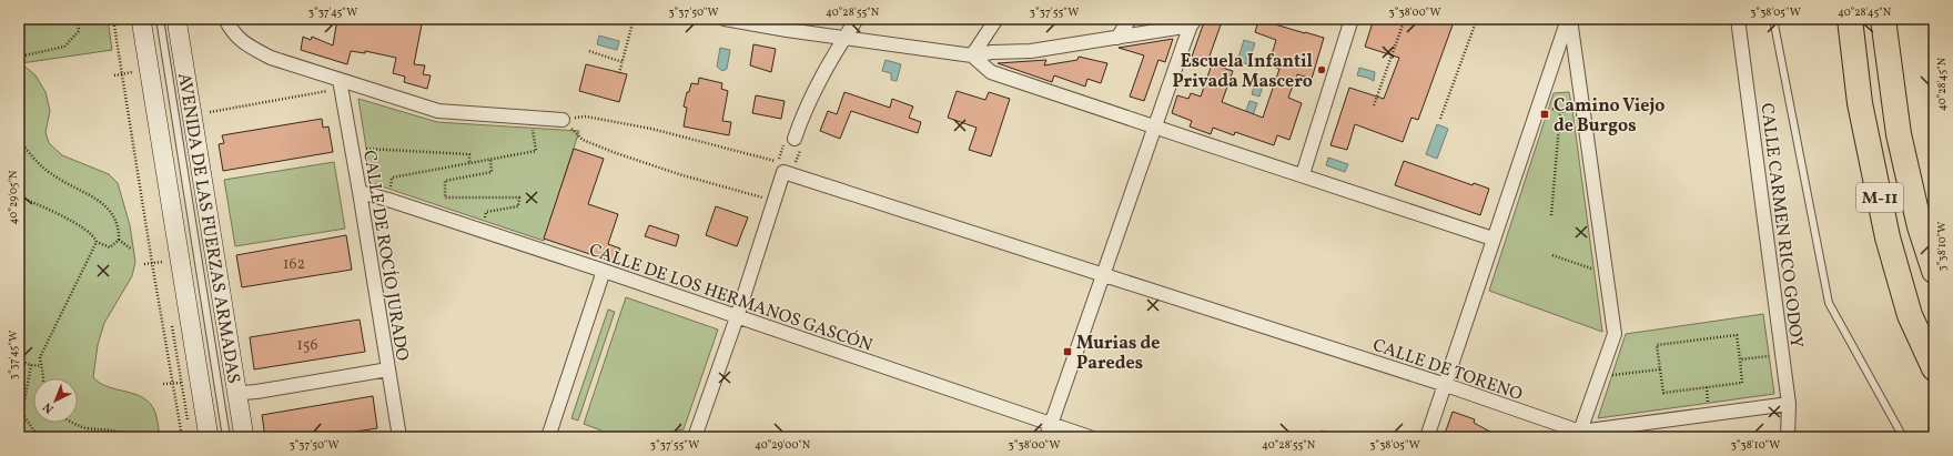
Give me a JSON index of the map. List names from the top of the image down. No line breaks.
{"streets":{"highway":["M-11"],"street":["CALLE CARMEN RICO GODOY","AVENIDA DE LAS FUERZAS ARMADAS","CALLE DE ROCÍO JURADO","CALLE DE LOS HERMANOS GASCÓN","CALLE DE TORENO"]},"crossings":[["CALLE CARMEN RICO GODOY","CALLE DE TORENO"],["CALLE DE ROCÍO JURADO","CALLE DE LOS HERMANOS GASCÓN"]],"places":{"other":["Escuela Infantil Privada Mascero"],"transit":["Camino Viejo de Burgos","Murias de Paredes"]},"house_numbers":["162","156"],"north":"bottom left","coordinates":["3°37'45\"W","3°37'50\"W","40°28'55\"N","3°37'55\"W","3°38'00\"W","3°38'05\"W","40°28'45\"N","40°29'05\"N","3°38'10\"W","40°29'00\"N"]}
